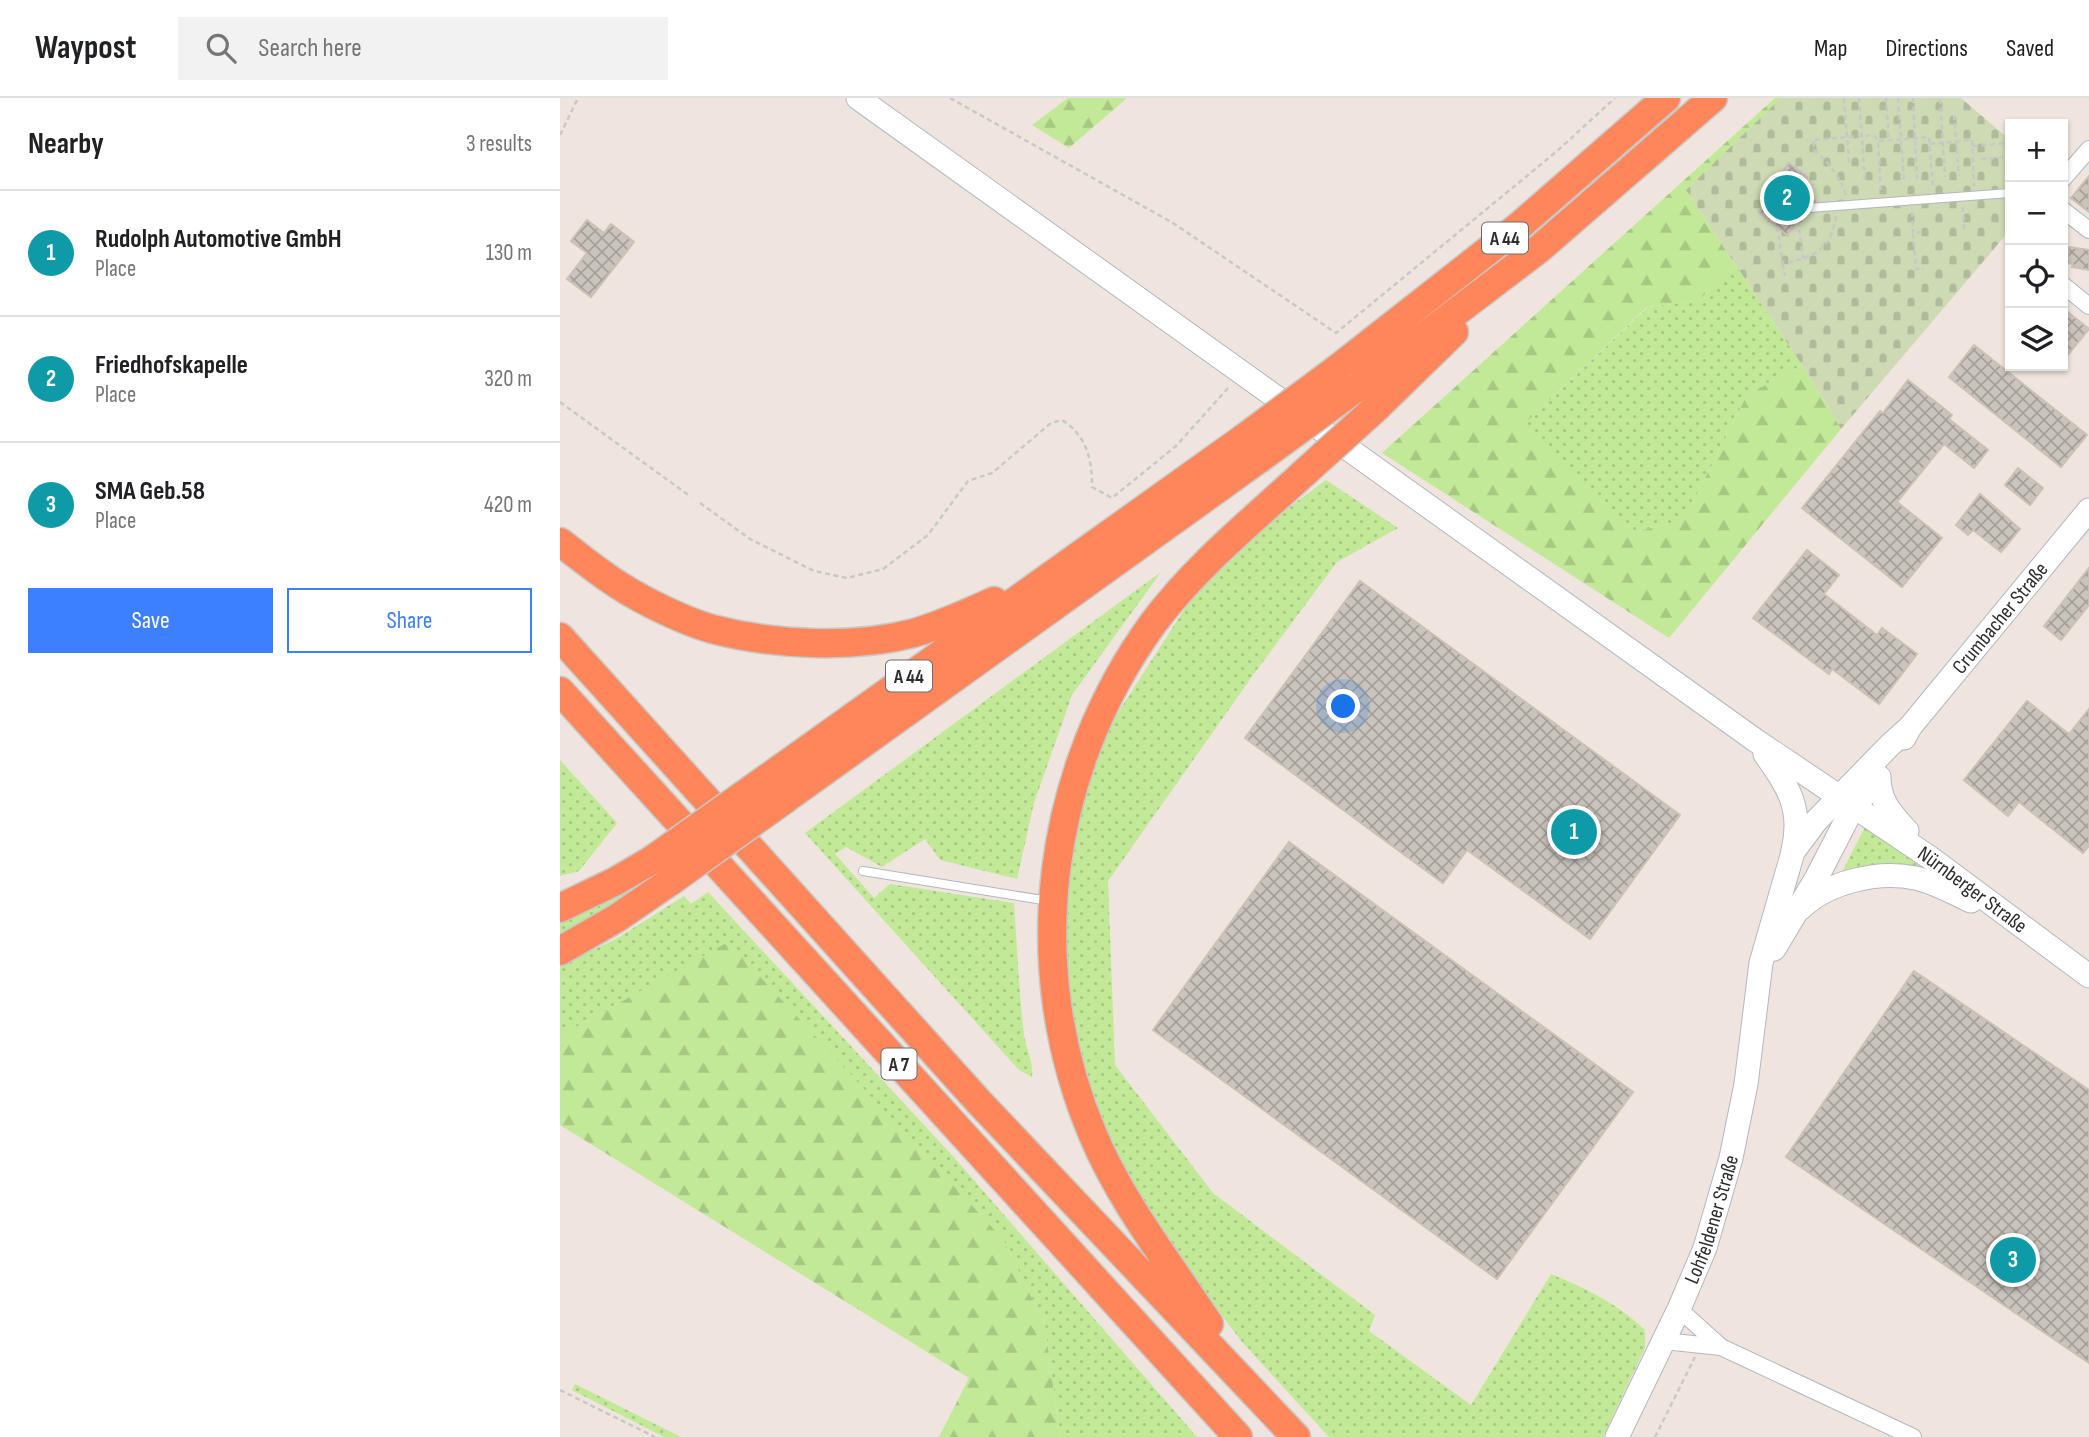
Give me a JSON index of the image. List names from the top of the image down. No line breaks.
{"streets":{"highway":["A 44","A 7"],"main road":["Crumbacher Straße","Nürnberger Straße","Lohfeldener Straße"]},"crossings":[["Crumbacher Straße","Nürnberger Straße"],["Crumbacher Straße","Lohfeldener Straße"],["Nürnberger Straße","Lohfeldener Straße"]],"page":{"header":"Waypost","search":"Search here","nav":["Map","Directions","Saved"],"heading":["Nearby","3 results"],"map_buttons":["+","−"],"pins":["2","1","3"],"list":[{"mark":"1","name":"Rudolph Automotive GmbH","note":"Place","value":"130 m"},{"mark":"2","name":"Friedhofskapelle","note":"Place","value":"320 m"},{"mark":"3","name":"SMA Geb.58","note":"Place","value":"420 m"}],"buttons":["Save","Share"]}}
